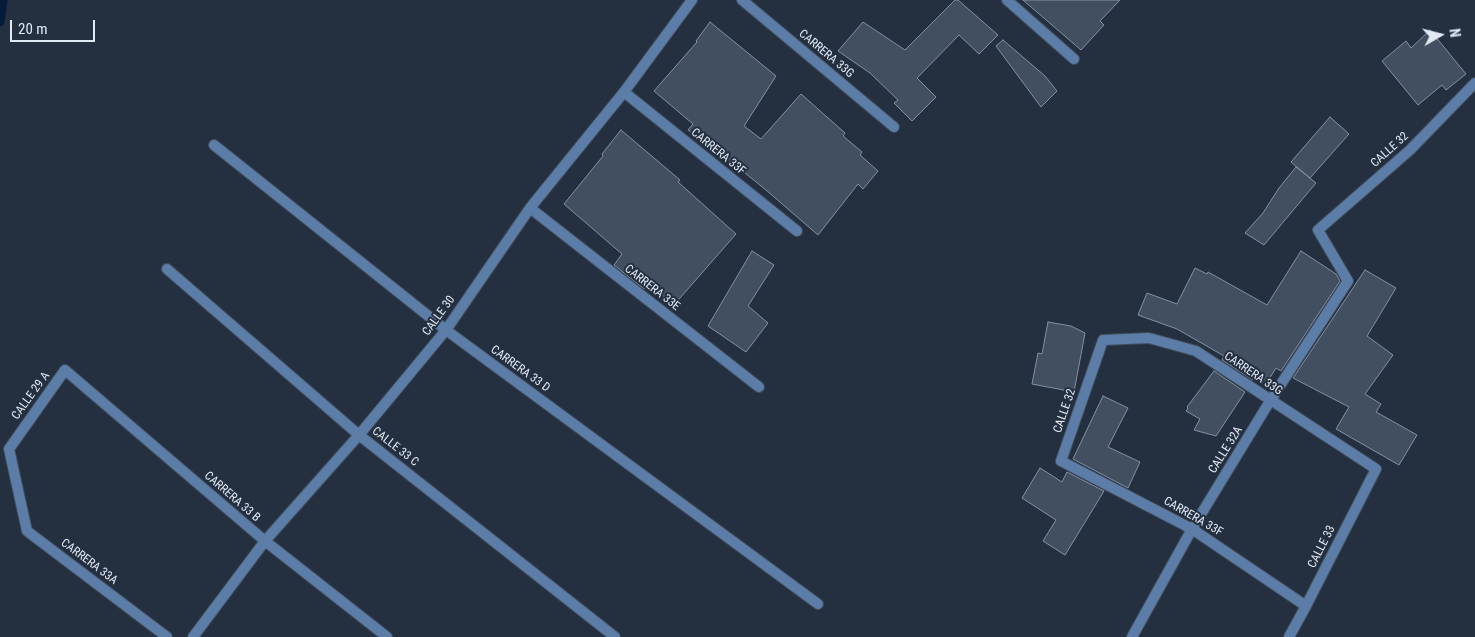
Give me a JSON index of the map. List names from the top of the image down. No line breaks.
{"streets":{"street":["CARRERA 33G","CALLE 32","CARRERA 33F","CARRERA 33E","CALLE 30","CARRERA 33 D","CALLE 29 A","CALLE 33 C","CALLE 32A","CARRERA 33 B","CALLE 33","CARRERA 33A"]},"crossings":[["CARRERA 33G","CALLE 32"],["CARRERA 33G","CALLE 32A"],["CARRERA 33G","CALLE 33"],["CALLE 32","CARRERA 33F"],["CALLE 32","CALLE 32A"],["CARRERA 33F","CALLE 30"],["CARRERA 33F","CALLE 32A"],["CARRERA 33F","CALLE 33"],["CARRERA 33E","CALLE 30"],["CALLE 30","CARRERA 33 D"],["CALLE 30","CALLE 33 C"],["CALLE 30","CARRERA 33 B"],["CALLE 29 A","CARRERA 33 B"],["CALLE 29 A","CARRERA 33A"]],"scale_bar":"20 m","north":"right"}
